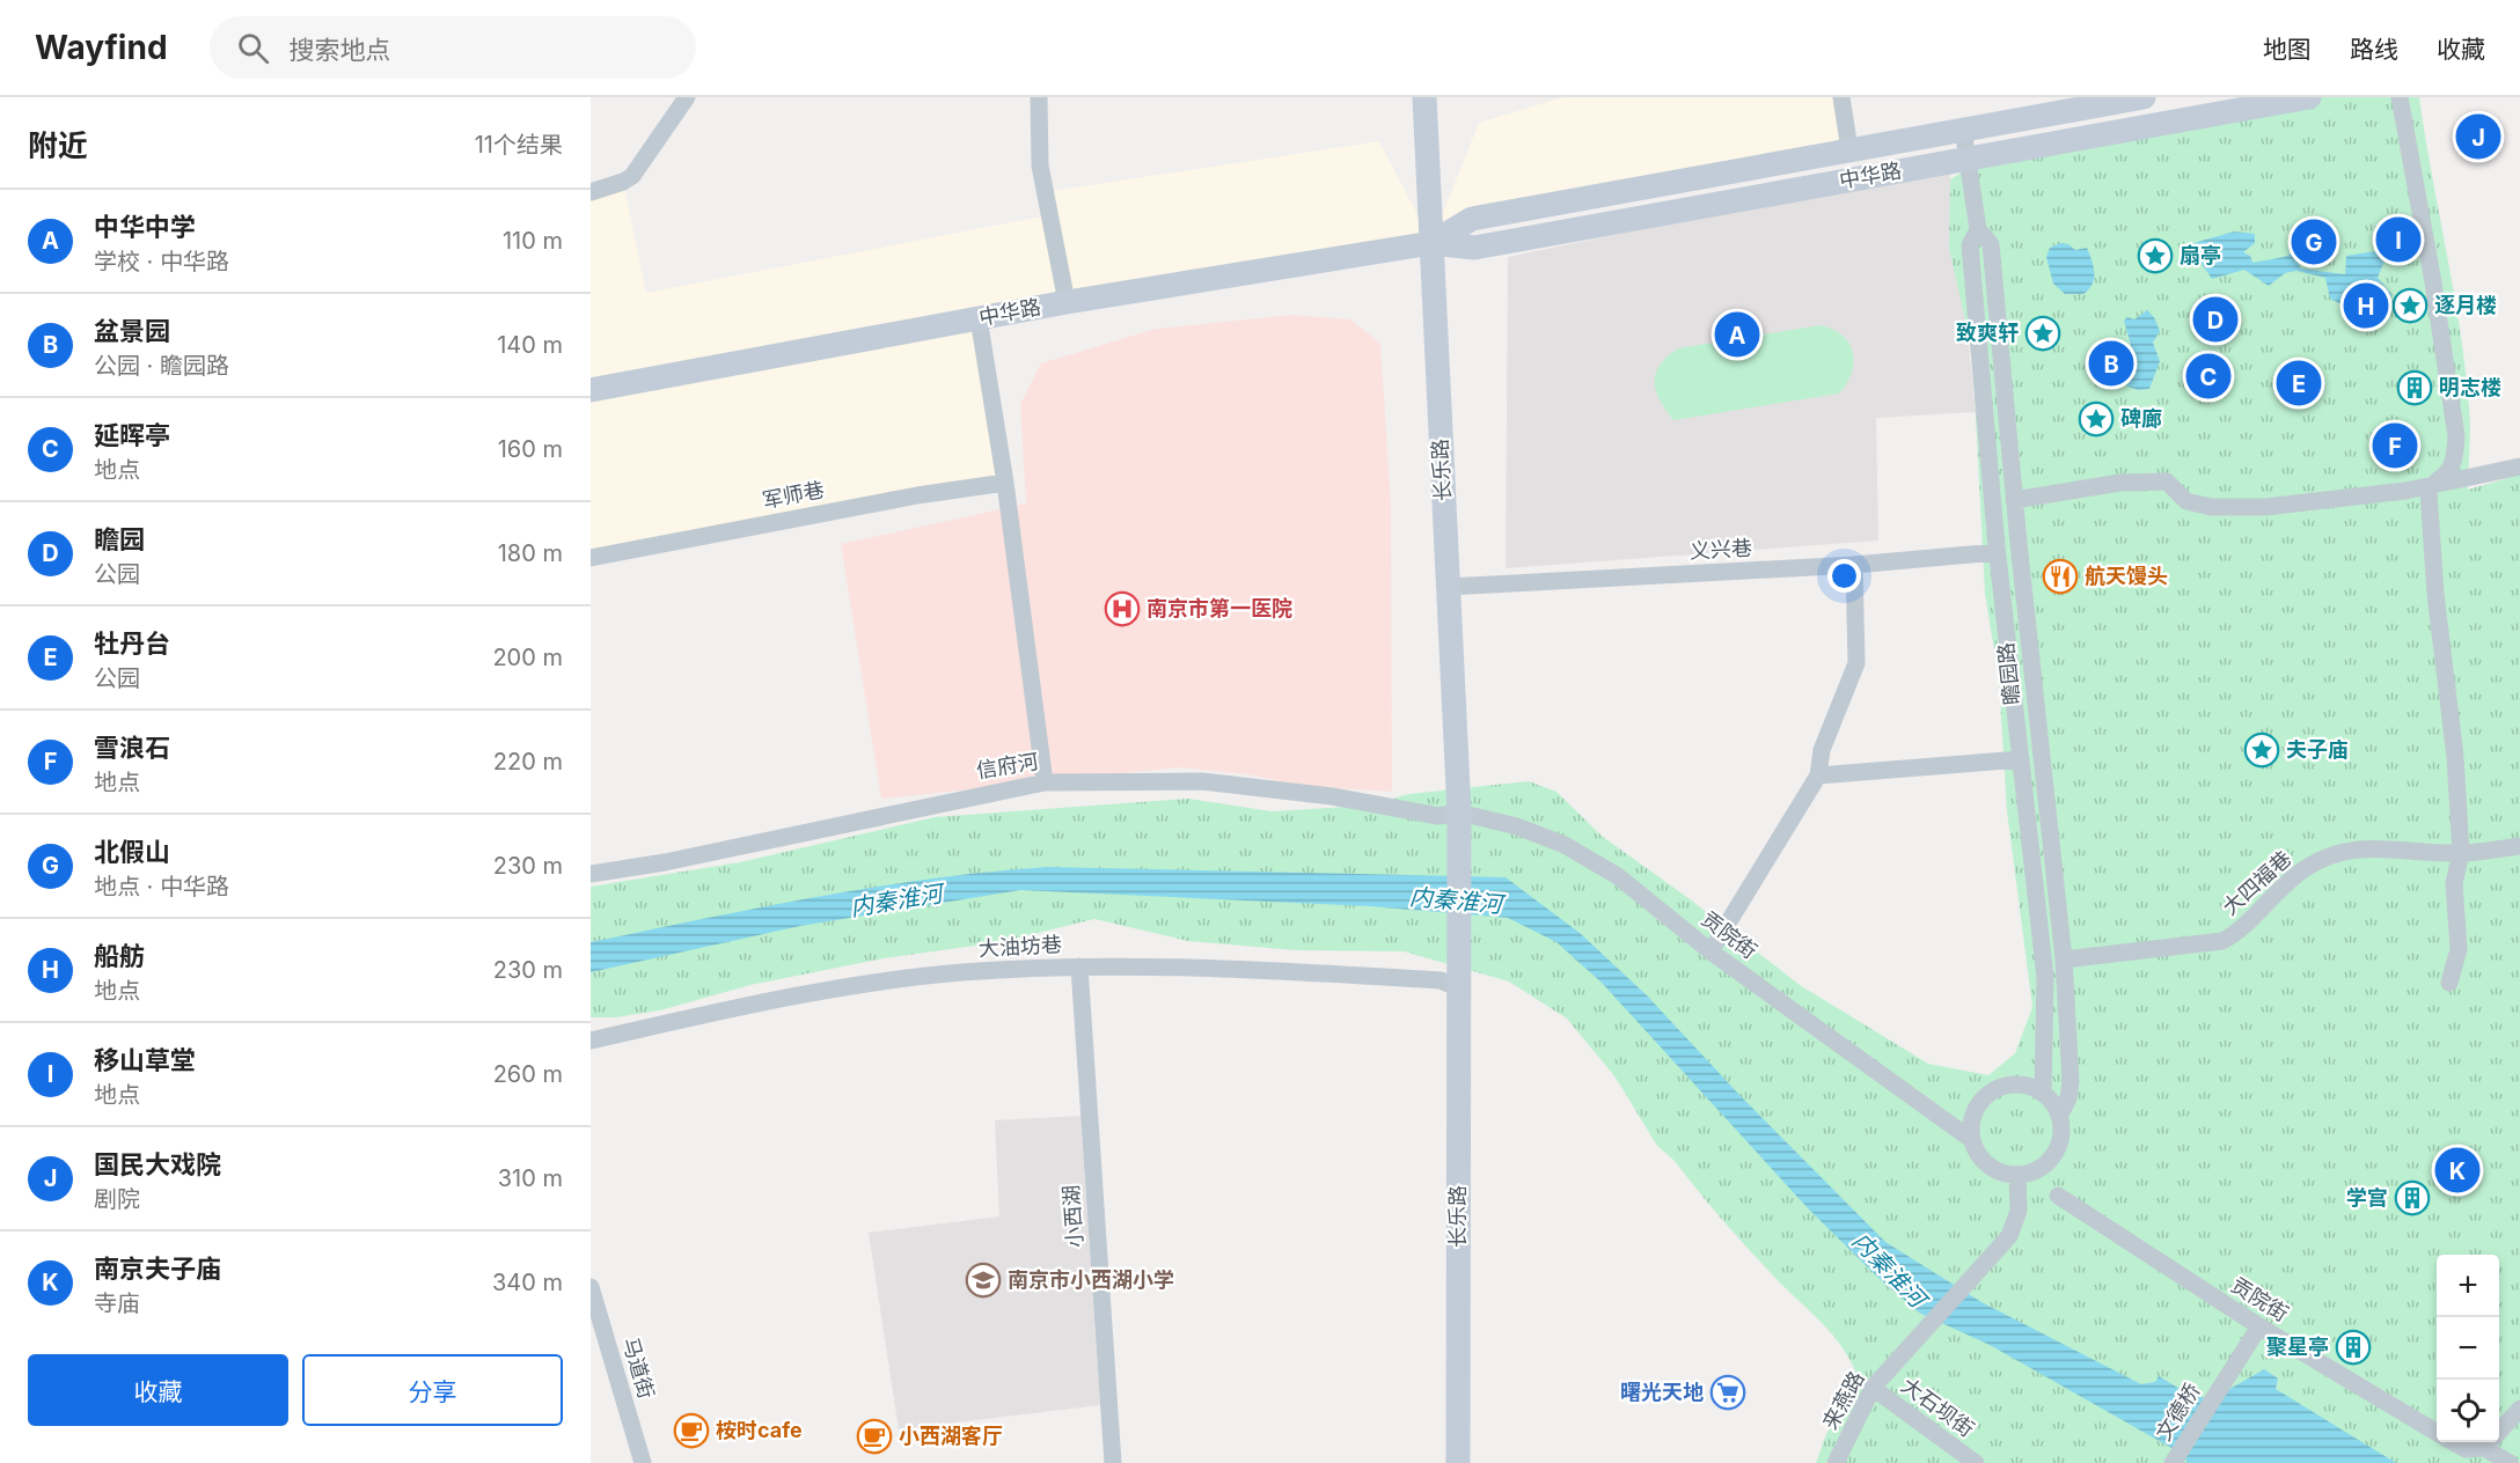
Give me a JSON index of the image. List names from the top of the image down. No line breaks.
{"streets":{"main road":["中华路","长乐路"],"street":["军师巷","义兴巷","瞻园路","信府河","大四福巷","贡院街","大油坊巷","小西湖","马道街","来燕路","大石坝街","文德桥"]},"crossings":[["中华路","长乐路"],["中华路","瞻园路"],["长乐路","义兴巷"],["长乐路","信府河"],["长乐路","贡院街"],["长乐路","大油坊巷"],["义兴巷","瞻园路"],["瞻园路","大四福巷"],["瞻园路","贡院街"],["瞻园路","来燕路"],["信府河","贡院街"],["贡院街","来燕路"],["贡院街","文德桥"],["大油坊巷","小西湖"],["来燕路","大石坝街"]],"water":["内秦淮河"],"places":{"place":["扇亭","逐月楼","致爽轩","碑廊","夫子庙"],"building":["明志楼","学宫","聚星亭"],"restaurant":["航天馒头"],"hospital":["南京市第一医院"],"school or university":["南京市小西湖小学"],"supermarket":["曙光天地"],"cafe":["桉时cafe","小西湖客厅"]},"page":{"header":"Wayfind","search":"搜索地点","nav":["地图","路线","收藏"],"heading":["附近","11个结果"],"pins":["J","I","G","H","D","A","B","C","E","F","K"],"list":[{"mark":"A","name":"中华中学","note":"学校 · 中华路","value":"110 m"},{"mark":"B","name":"盆景园","note":"公园 · 瞻园路","value":"140 m"},{"mark":"C","name":"延晖亭","note":"地点","value":"160 m"},{"mark":"D","name":"瞻园","note":"公园","value":"180 m"},{"mark":"E","name":"牡丹台","note":"公园","value":"200 m"},{"mark":"F","name":"雪浪石","note":"地点","value":"220 m"},{"mark":"G","name":"北假山","note":"地点 · 中华路","value":"230 m"},{"mark":"H","name":"船舫","note":"地点","value":"230 m"},{"mark":"I","name":"移山草堂","note":"地点","value":"260 m"},{"mark":"J","name":"国民大戏院","note":"剧院","value":"310 m"},{"mark":"K","name":"南京夫子庙","note":"寺庙","value":"340 m"}],"map_buttons":["+","−"],"buttons":["收藏","分享"]}}
